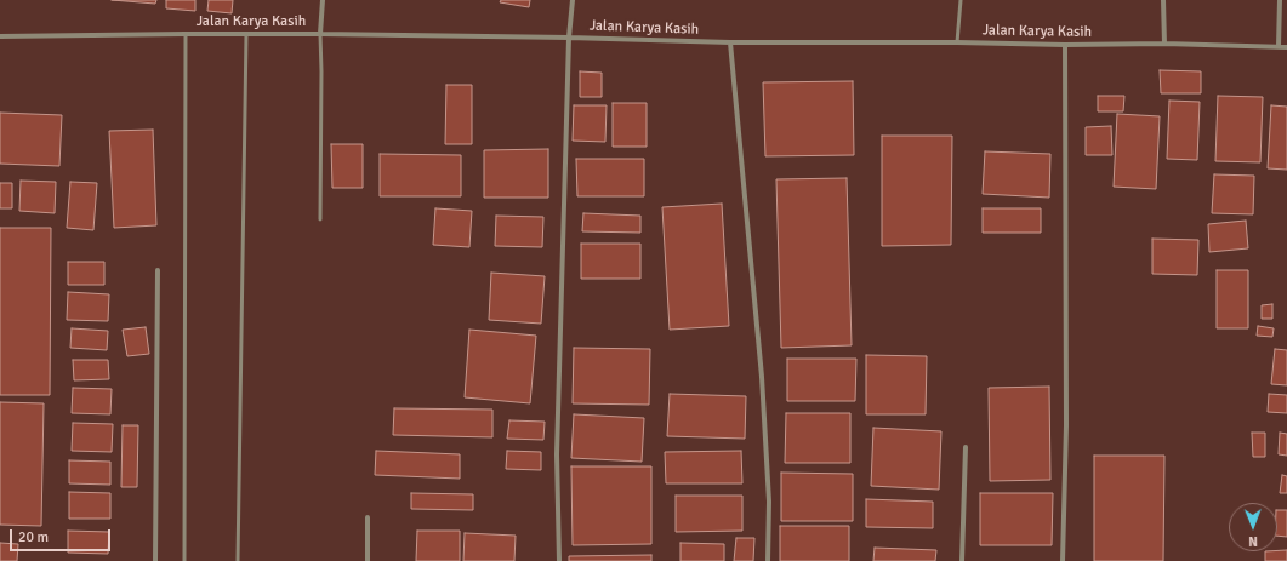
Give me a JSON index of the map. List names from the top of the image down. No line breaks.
{"streets":{"street":["Jalan Karya Kasih"]},"scale_bar":"20 m","north":"bottom"}
